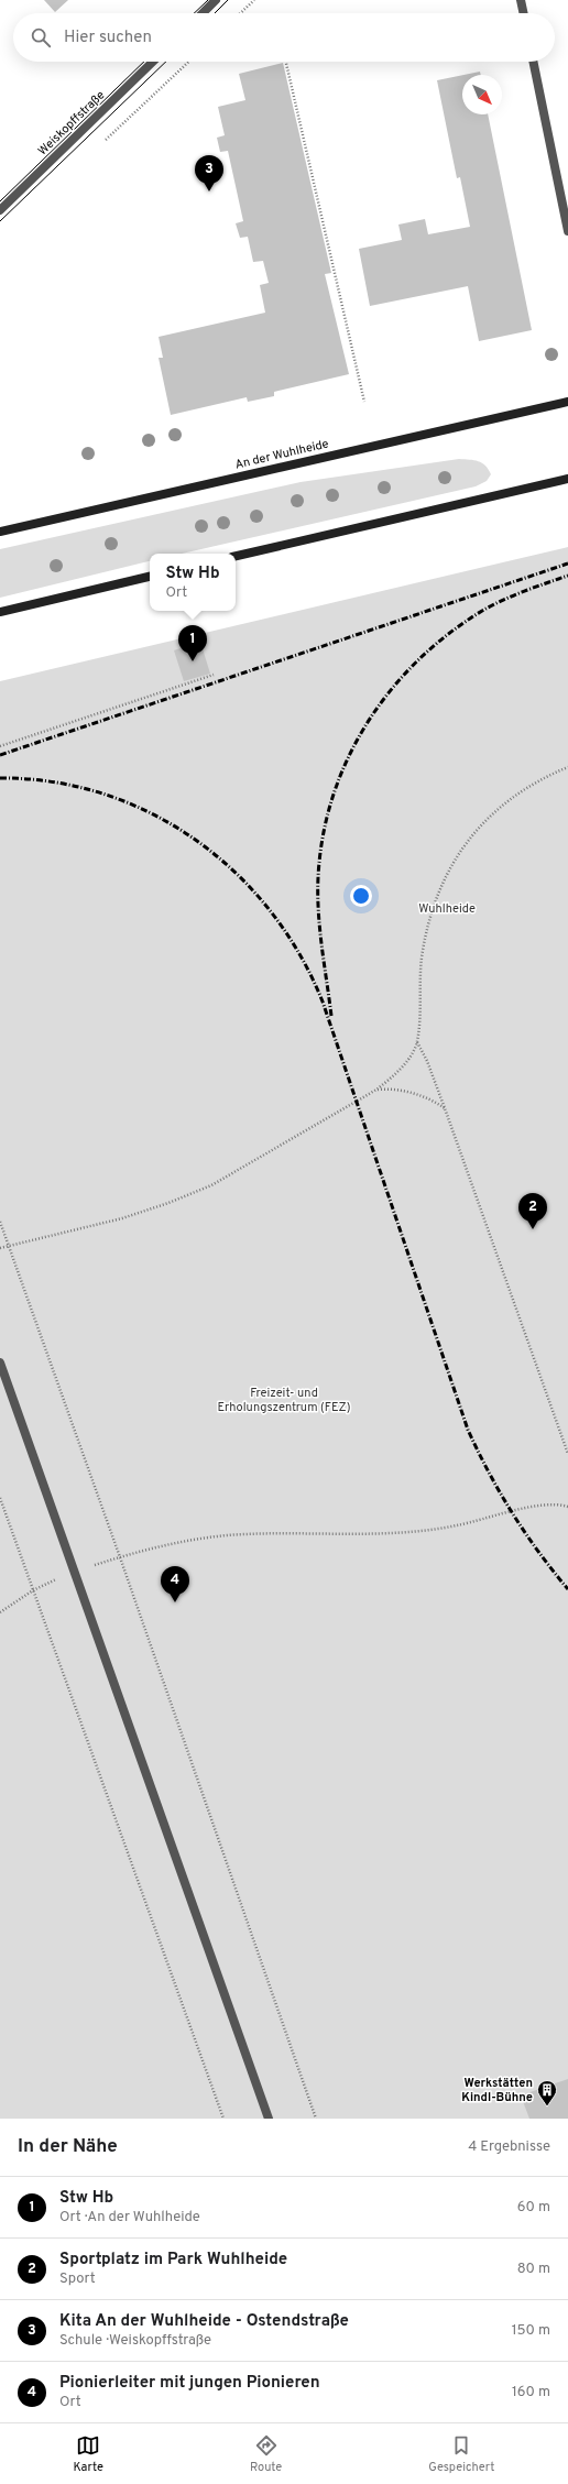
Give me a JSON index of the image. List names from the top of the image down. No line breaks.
{"streets":{"main road":["An der Wuhlheide"],"street":["Weiskopffstraße"]},"parks":["Wuhlheide","Freizeit- und Erholungszentrum (FEZ)"],"places":{"building":["Werkstätten Kindl-Bühne"]},"north":"bottom right","page":{"search":"Hier suchen","pins":["3","1","2","4"],"popup":["Stw Hb","Ort"],"heading":["In der Nähe","4 Ergebnisse"],"list":[{"mark":"1","name":"Stw Hb","note":"Ort · An der Wuhlheide","value":"60 m"},{"mark":"2","name":"Sportplatz im Park Wuhlheide","note":"Sport","value":"80 m"},{"mark":"3","name":"Kita An der Wuhlheide - Ostendstraße","note":"Schule · Weiskopffstraße","value":"150 m"},{"mark":"4","name":"Pionierleiter mit jungen Pionieren","note":"Ort","value":"160 m"}],"nav":["Karte","Route","Gespeichert"]}}
